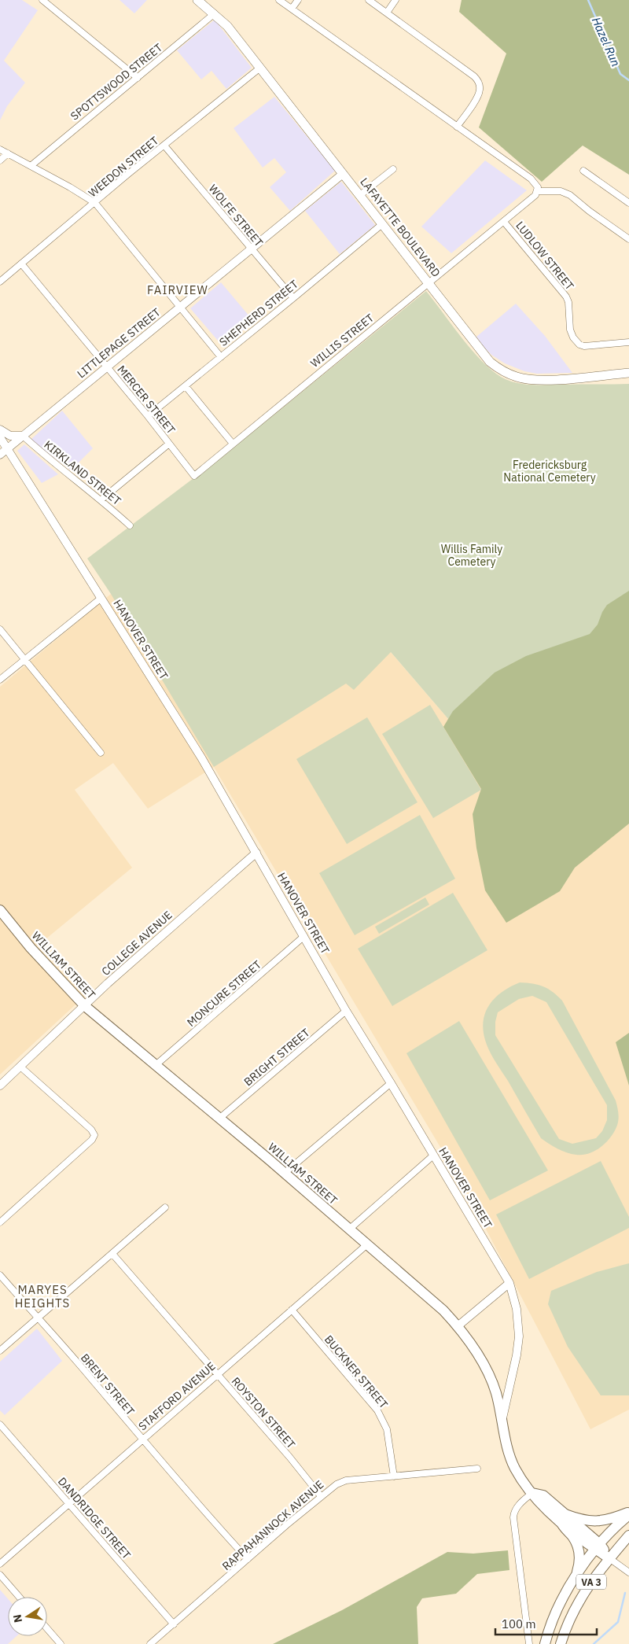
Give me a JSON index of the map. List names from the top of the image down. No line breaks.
{"streets":{"main road":["LAFAYETTE BOULEVARD","WILLIAM STREET","VA 3"],"street":["SPOTTSWOOD STREET","WEEDON STREET","WOLFE STREET","LUDLOW STREET","SHEPHERD STREET","WILLIS STREET","LITTLEPAGE STREET","MERCER STREET","KIRKLAND STREET","HANOVER STREET","COLLEGE AVENUE","MONCURE STREET","BRIGHT STREET","BUCKNER STREET","BRENT STREET","STAFFORD AVENUE","ROYSTON STREET","DANDRIDGE STREET","RAPPAHANNOCK AVENUE"]},"crossings":[["SPOTTSWOOD STREET","LAFAYETTE BOULEVARD"],["WEEDON STREET","WOLFE STREET"],["WEEDON STREET","LAFAYETTE BOULEVARD"],["WEEDON STREET","MERCER STREET"],["WOLFE STREET","SHEPHERD STREET"],["WOLFE STREET","LITTLEPAGE STREET"],["LAFAYETTE BOULEVARD","SHEPHERD STREET"],["LAFAYETTE BOULEVARD","WILLIS STREET"],["LAFAYETTE BOULEVARD","LITTLEPAGE STREET"],["LUDLOW STREET","WILLIS STREET"],["SHEPHERD STREET","MERCER STREET"],["WILLIS STREET","MERCER STREET"],["LITTLEPAGE STREET","MERCER STREET"],["LITTLEPAGE STREET","KIRKLAND STREET"],["LITTLEPAGE STREET","HANOVER STREET"],["HANOVER STREET","COLLEGE AVENUE"],["HANOVER STREET","WILLIAM STREET"],["HANOVER STREET","MONCURE STREET"],["HANOVER STREET","BRIGHT STREET"],["COLLEGE AVENUE","WILLIAM STREET"],["WILLIAM STREET","MONCURE STREET"],["WILLIAM STREET","BRIGHT STREET"],["WILLIAM STREET","STAFFORD AVENUE"],["WILLIAM STREET","VA 3"],["BUCKNER STREET","STAFFORD AVENUE"],["BUCKNER STREET","RAPPAHANNOCK AVENUE"],["BRENT STREET","STAFFORD AVENUE"],["BRENT STREET","RAPPAHANNOCK AVENUE"],["STAFFORD AVENUE","ROYSTON STREET"],["STAFFORD AVENUE","DANDRIDGE STREET"],["ROYSTON STREET","RAPPAHANNOCK AVENUE"],["DANDRIDGE STREET","RAPPAHANNOCK AVENUE"]],"districts":["FAIRVIEW","MARYES HEIGHTS"],"water":["Hazel Run"],"parks":["Fredericksburg National Cemetery","Willis Family Cemetery"],"scale_bar":"100 m","north":"left"}
